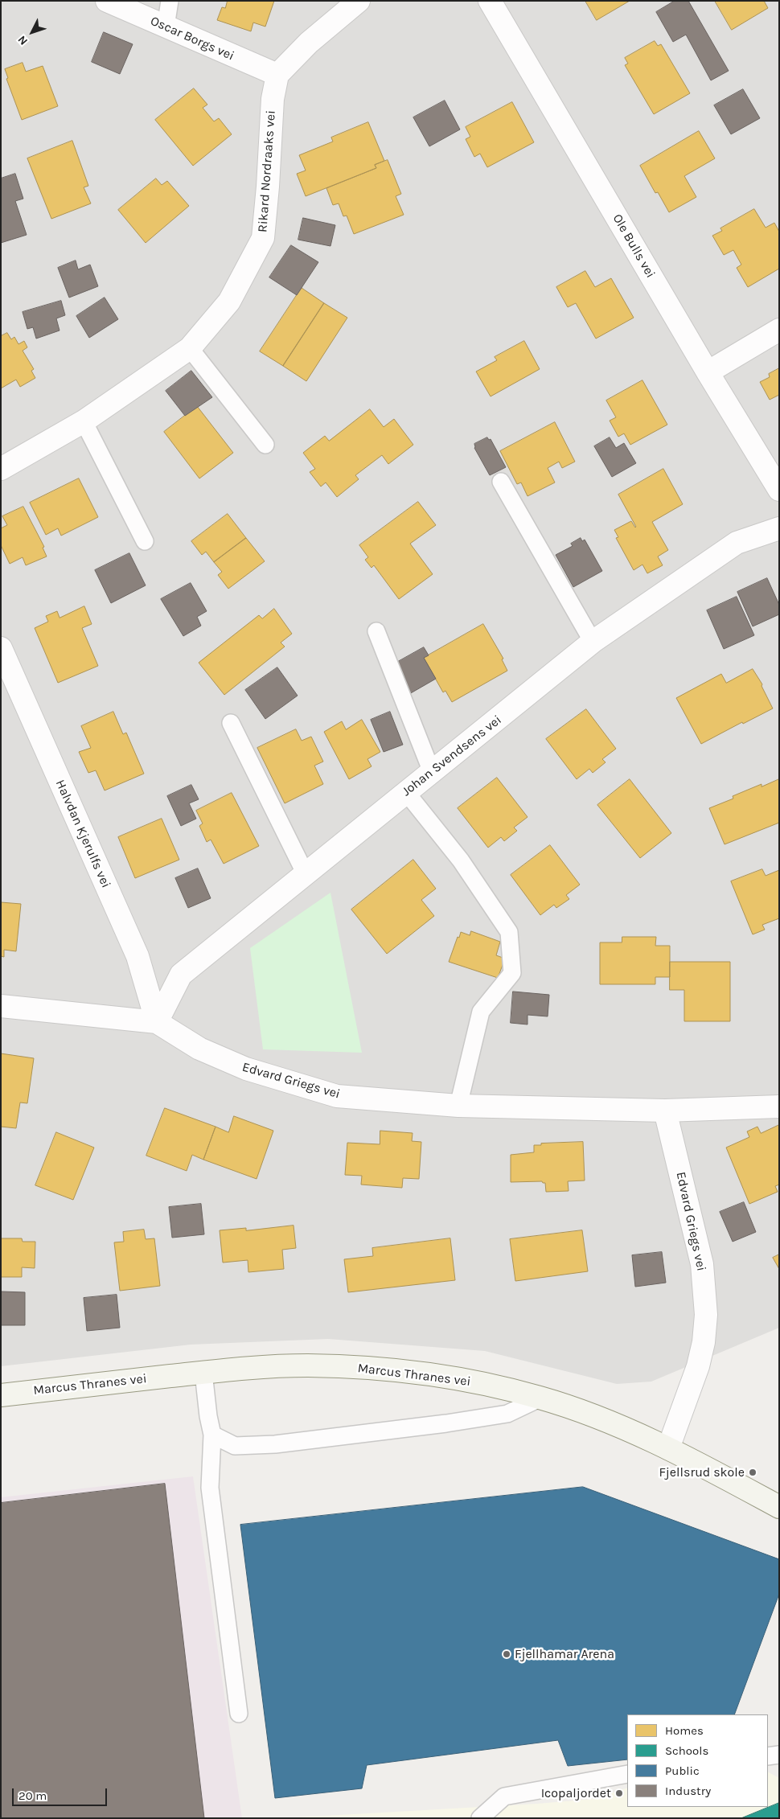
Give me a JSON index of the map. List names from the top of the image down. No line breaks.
{"streets":{"main road":["Marcus Thranes vei"],"street":["Oscar Borgs vei","Rikard Nordraaks vei","Ole Bulls vei","Johan Svendsens vei","Halvdan Kjerulfs vei","Edvard Griegs vei"]},"crossings":[["Oscar Borgs vei","Rikard Nordraaks vei"],["Johan Svendsens vei","Halvdan Kjerulfs vei"],["Johan Svendsens vei","Edvard Griegs vei"],["Halvdan Kjerulfs vei","Edvard Griegs vei"],["Edvard Griegs vei","Marcus Thranes vei"]],"places":["Fjellsrud skole","Fjellhamar Arena","Icopaljordet"],"legend":["Homes","Schools","Public","Industry"],"scale_bar":"20 m","north":"bottom left"}
